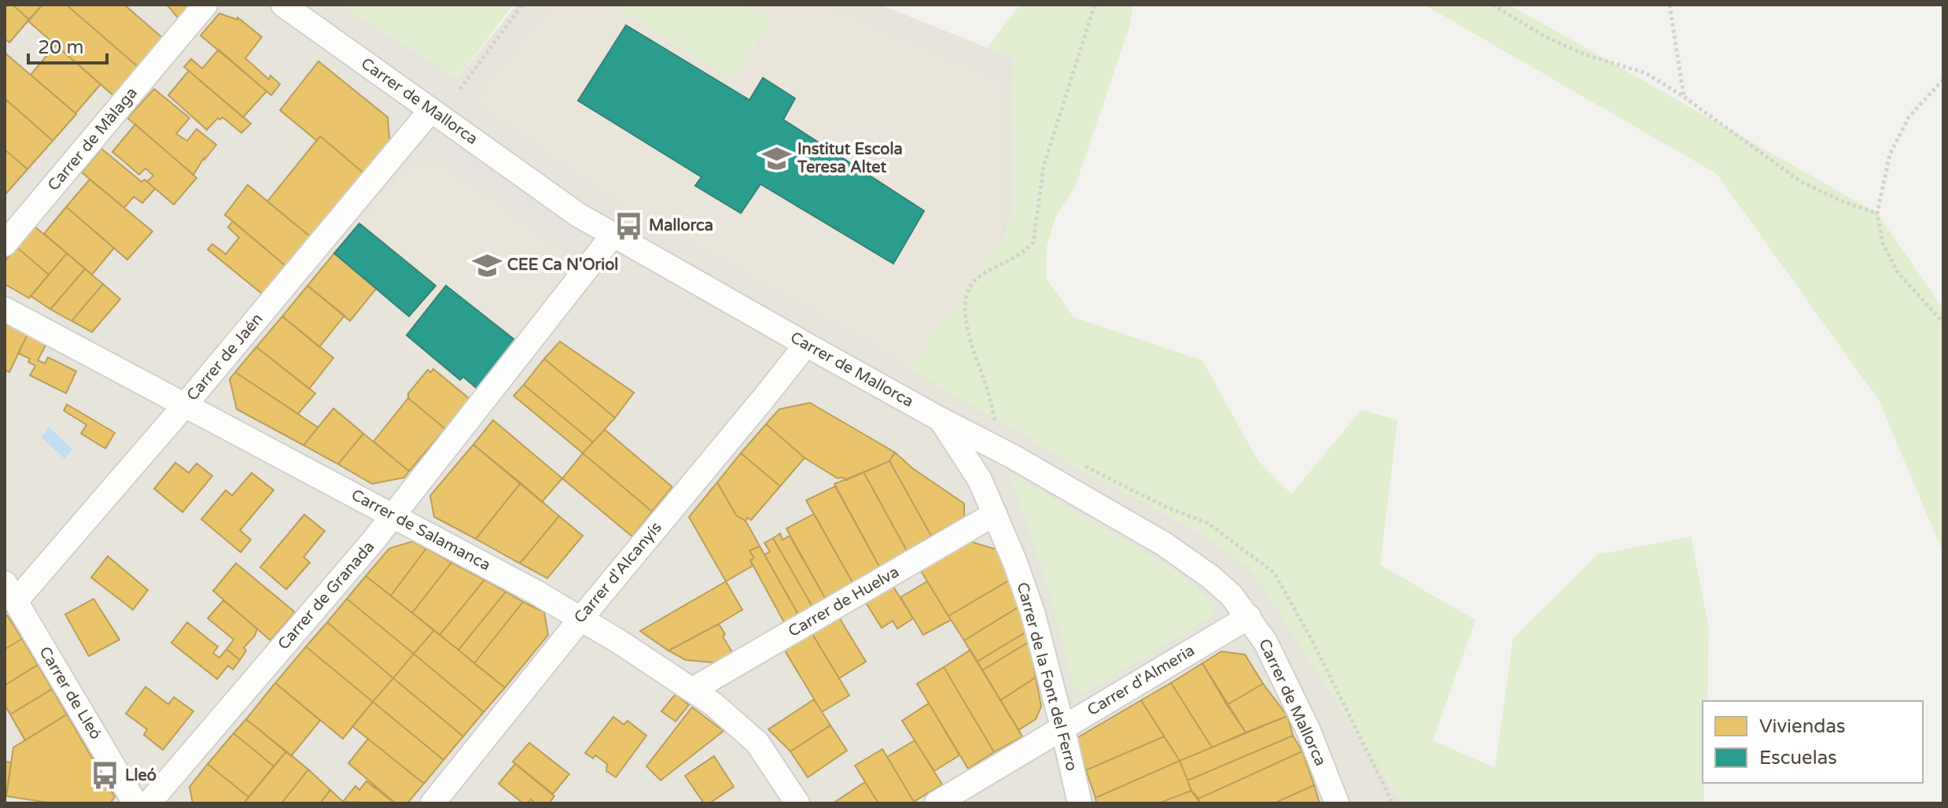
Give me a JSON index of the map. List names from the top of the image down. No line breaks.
{"streets":{"street":["Carrer de Mallorca","Carrer de Màlaga","Carrer de Jaén","Carrer de Salamanca","Carrer d'Alcanyís","Carrer de Granada","Carrer de Huelva","Carrer de la Font del Ferro","Carrer d'Almeria","Carrer de Lleó"]},"crossings":[["Carrer de Mallorca","Carrer de Jaén"],["Carrer de Mallorca","Carrer d'Alcanyís"],["Carrer de Mallorca","Carrer de Granada"],["Carrer de Mallorca","Carrer de la Font del Ferro"],["Carrer de Mallorca","Carrer d'Almeria"],["Carrer de Jaén","Carrer de Salamanca"],["Carrer de Jaén","Carrer de Lleó"],["Carrer de Salamanca","Carrer d'Alcanyís"],["Carrer de Salamanca","Carrer de Granada"],["Carrer de Salamanca","Carrer de Huelva"],["Carrer de Huelva","Carrer de la Font del Ferro"],["Carrer de la Font del Ferro","Carrer d'Almeria"]],"places":{"school or university":["Institut Escola Teresa Altet","CEE Ca N'Oriol"],"bus stop":["Mallorca","Lleó"]},"legend":["Viviendas","Escuelas"],"scale_bar":"20 m"}
